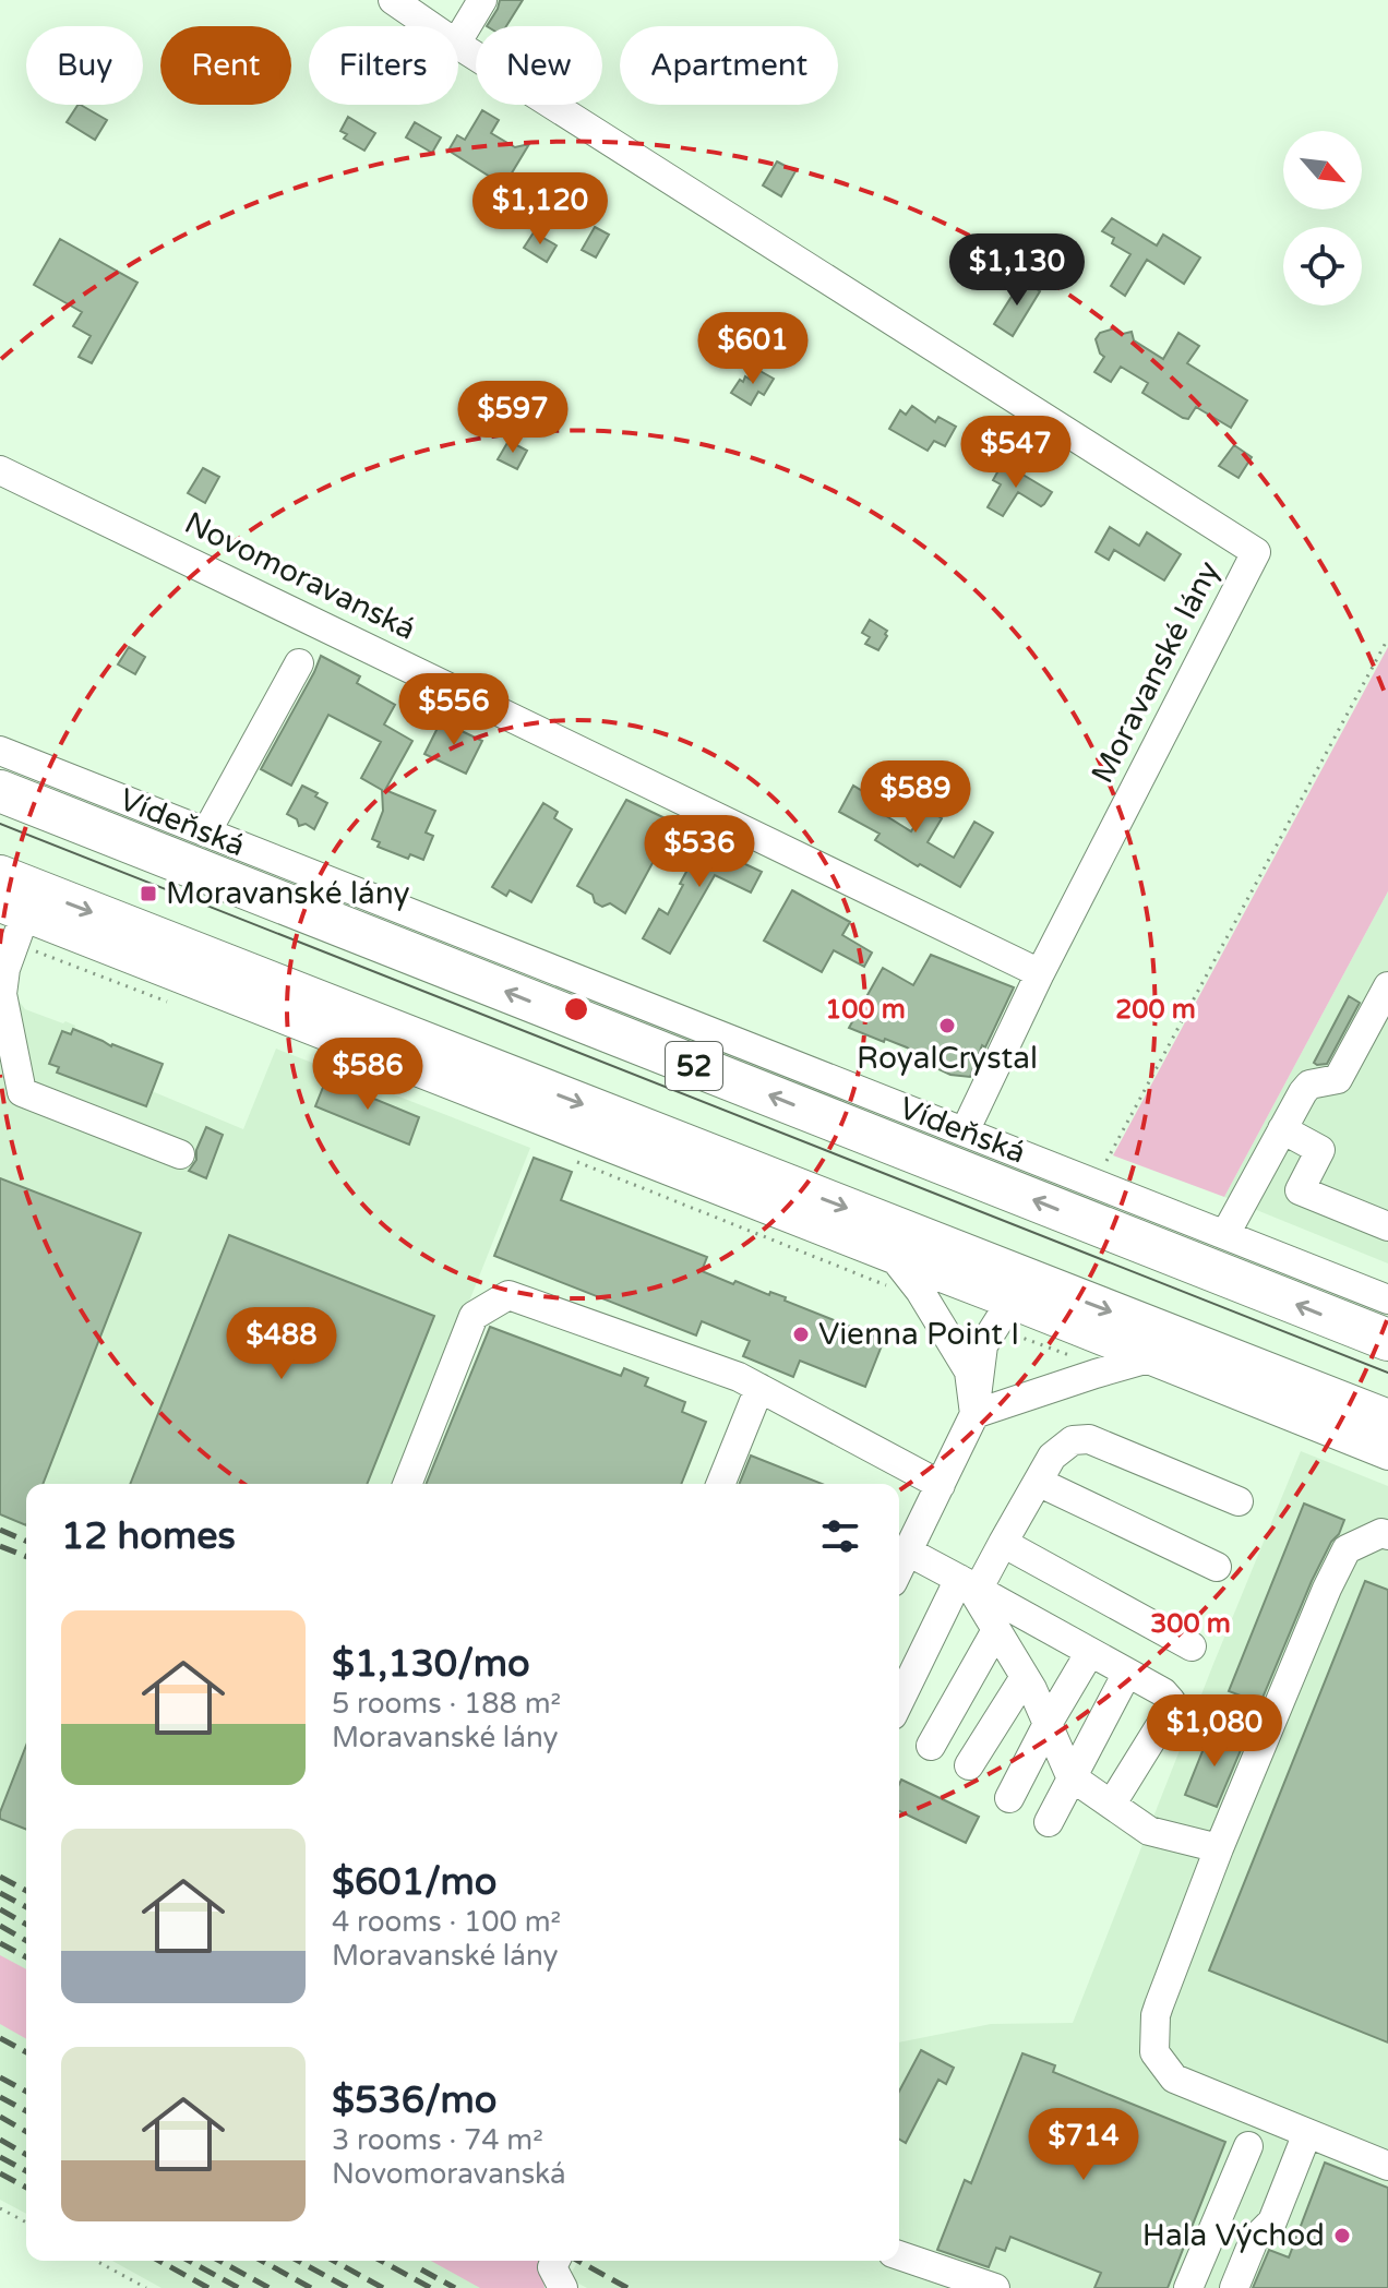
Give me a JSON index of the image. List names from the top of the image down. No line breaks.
{"streets":{"highway":["Vídeňská","52"],"street":["Novomoravanská","Moravanské lány"]},"crossings":[["Novomoravanská","Moravanské lány"],["Moravanské lány","Vídeňská"]],"places":{"transit":["Moravanské lány"],"other":["RoyalCrystal","Vienna Point I","Hala Východ"]},"north":"bottom right","page":{"chip":["Buy","Rent","Filters","New","Apartment"],"price":["$1,120","$1,130","$601","$597","$547","$556","$589","$536","$586","$488","$1,080","$714"],"heading":"12 homes","list":[{"name":"$1,130/mo","note":"5 rooms · 188 m² · Moravanské lány"},{"name":"$601/mo","note":"4 rooms · 100 m² · Moravanské lány"},{"name":"$536/mo","note":"3 rooms · 74 m² · Novomoravanská"}]},"rings":["100 m","200 m","300 m"]}
